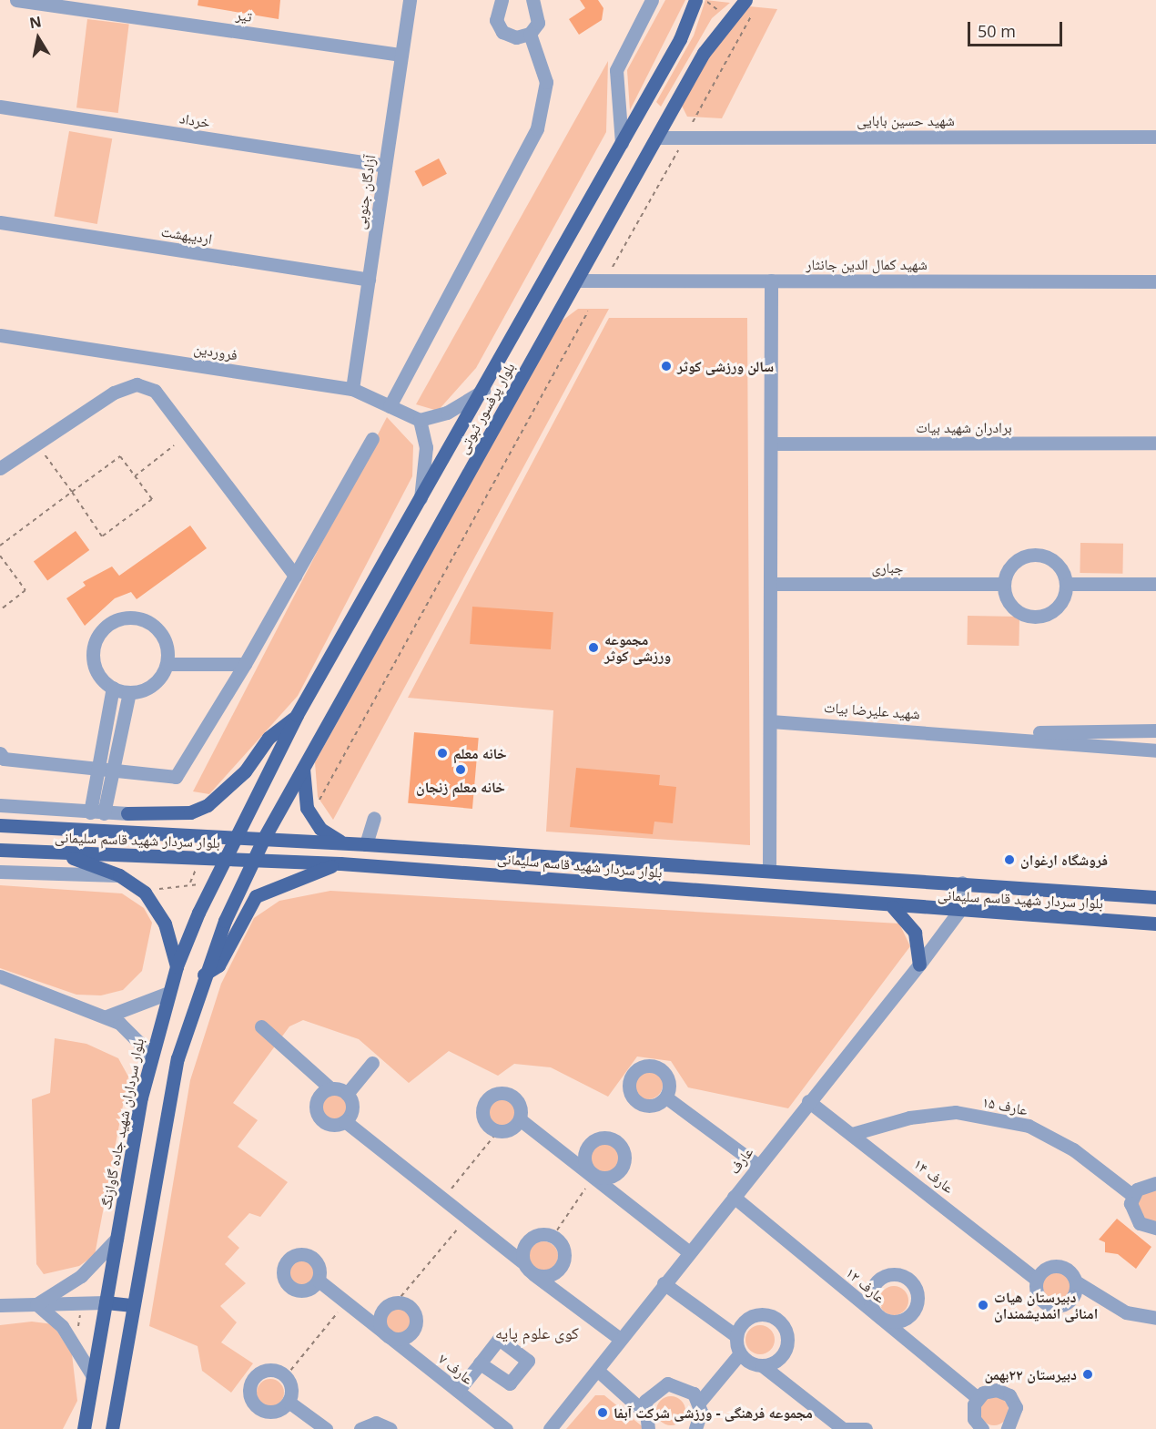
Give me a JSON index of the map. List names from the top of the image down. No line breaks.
{"streets":{"main road":["بلوار پرفسور ثبوتی","بلوار سردار شهید قاسم سلیمانی","بلوار سرداران شهید جاده گاوازنگ"],"street":["تیر","خرداد","شهید حسین بابایی","آزادگان جنوبی","اردیبهشت","شهید کمال الدین جانثار","فروردین","برادران شهید بیات","جباری","شهید علیرضا بیات","عارف ۱۵","عارف","عارف ۱۴","عارف ۱۲","عارف ۷"]},"crossings":[["تیر","آزادگان جنوبی"],["خرداد","آزادگان جنوبی"],["شهید حسین بابایی","بلوار پرفسور ثبوتی"],["آزادگان جنوبی","اردیبهشت"],["آزادگان جنوبی","فروردین"],["شهید کمال الدین جانثار","بلوار پرفسور ثبوتی"],["بلوار پرفسور ثبوتی","بلوار سردار شهید قاسم سلیمانی"],["بلوار پرفسور ثبوتی","بلوار سرداران شهید جاده گاوازنگ"],["بلوار سردار شهید قاسم سلیمانی","بلوار سرداران شهید جاده گاوازنگ"],["بلوار سردار شهید قاسم سلیمانی","عارف"],["عارف ۱۵","عارف ۱۴"],["عارف","عارف ۱۴"],["عارف","عارف ۱۲"]],"districts":["کوی علوم پایه"],"places":["سالن ورزشی کوثر","مجموعه ورزشی کوثر","خانه معلم","خانه معلم زنجان","فروشگاه ارغوان","دبیرستان هیات امنائی انمدیشمندان","دبیرستان ۲۲بهمن","مجموعه فرهنگی - ورزشی شرکت آبفا"],"scale_bar":"50 m","north":"top"}
